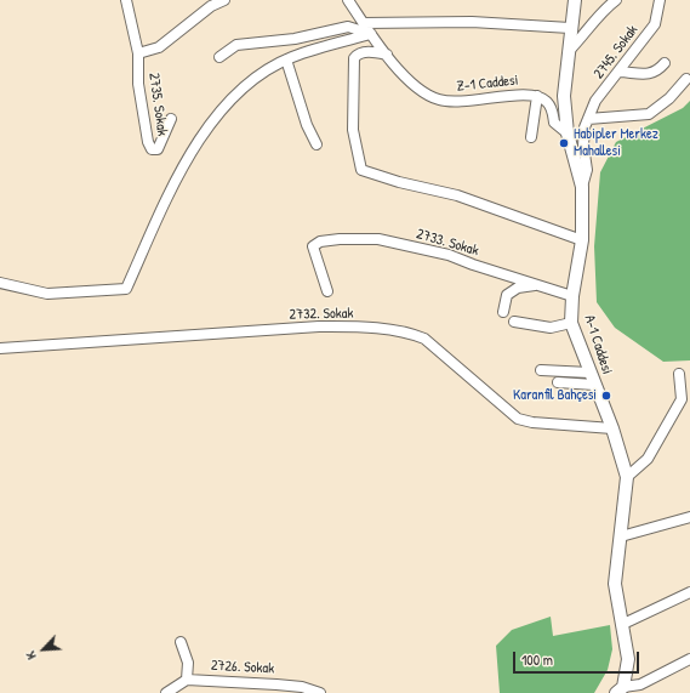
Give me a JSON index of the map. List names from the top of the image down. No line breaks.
{"streets":{"main road":["A-1 Caddesi"],"street":["2745. Sokak","Z-1 Caddesi","2735. Sokak","2733. Sokak","2732. Sokak","2726. Sokak"]},"crossings":[["2745. Sokak","A-1 Caddesi"],["Z-1 Caddesi","A-1 Caddesi"],["2733. Sokak","A-1 Caddesi"],["2732. Sokak","A-1 Caddesi"]],"places":["Habipler Merkez Mahallesi","Karanfil Bahçesi"],"scale_bar":"100 m","north":"bottom left"}
